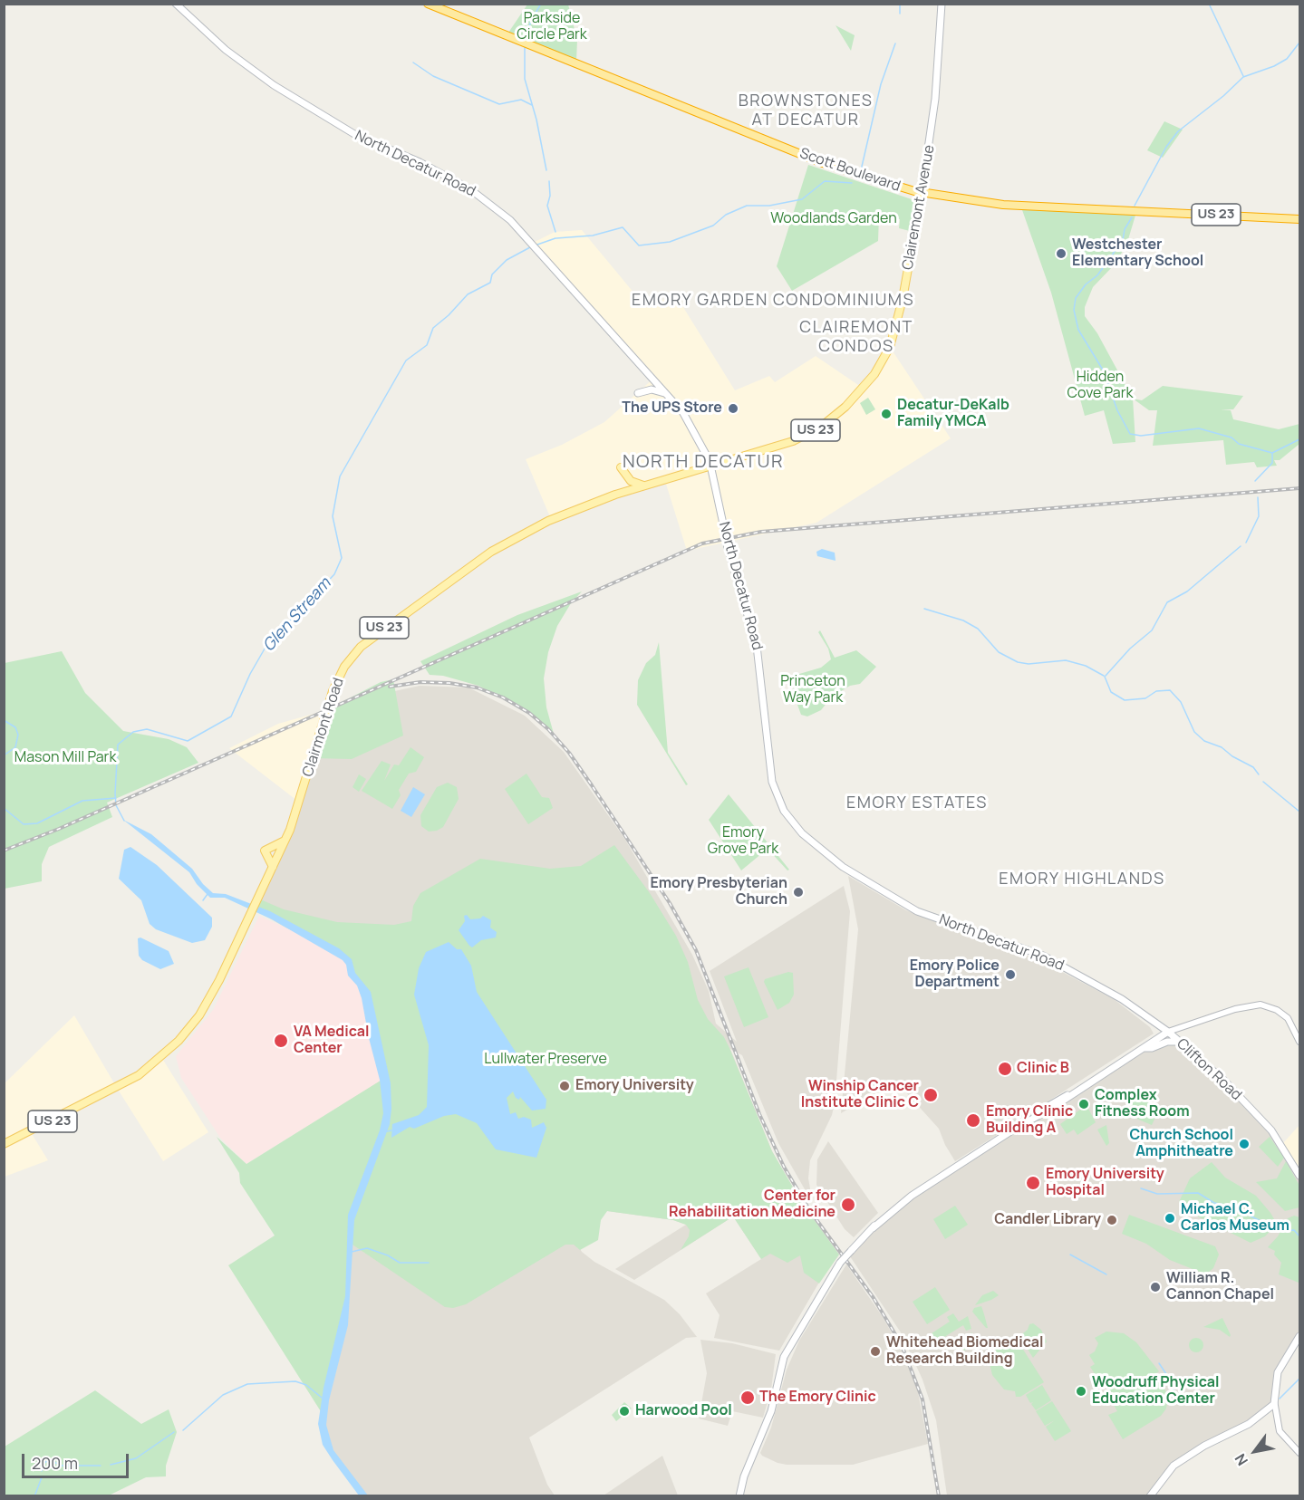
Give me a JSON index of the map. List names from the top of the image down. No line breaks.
{"streets":{"highway":["Scott Boulevard","US 23"],"main road":["North Decatur Road","Clairemont Avenue","Clairmont Road","Clifton Road"]},"crossings":[["North Decatur Road","Clairmont Road"],["North Decatur Road","Clifton Road"],["Scott Boulevard","Clairemont Avenue"],["Clairemont Avenue","Clairmont Road"]],"districts":["BROWNSTONES AT DECATUR","EMORY GARDEN CONDOMINIUMS","CLAIREMONT CONDOS","NORTH DECATUR","EMORY ESTATES","EMORY HIGHLANDS"],"water":["Glen Stream"],"parks":["Parkside Circle Park","Woodlands Garden","Hidden Cove Park","Princeton Way Park","Mason Mill Park","Emory Grove Park","Lullwater Preserve"],"places":["Westchester Elementary School","The UPS Store","Decatur-DeKalb Family YMCA","Emory Presbyterian Church","Emory Police Department","VA Medical Center","Clinic B","Emory University","Winship Cancer Institute Clinic C","Complex Fitness Room","Emory Clinic Building A","Church School Amphitheatre","Emory University Hospital","Center for Rehabilitation Medicine","Michael C. Carlos Museum","Candler Library","William R. Cannon Chapel","Whitehead Biomedical Research Building","Woodruff Physical Education Center","The Emory Clinic","Harwood Pool"],"scale_bar":"200 m","north":"bottom left"}
